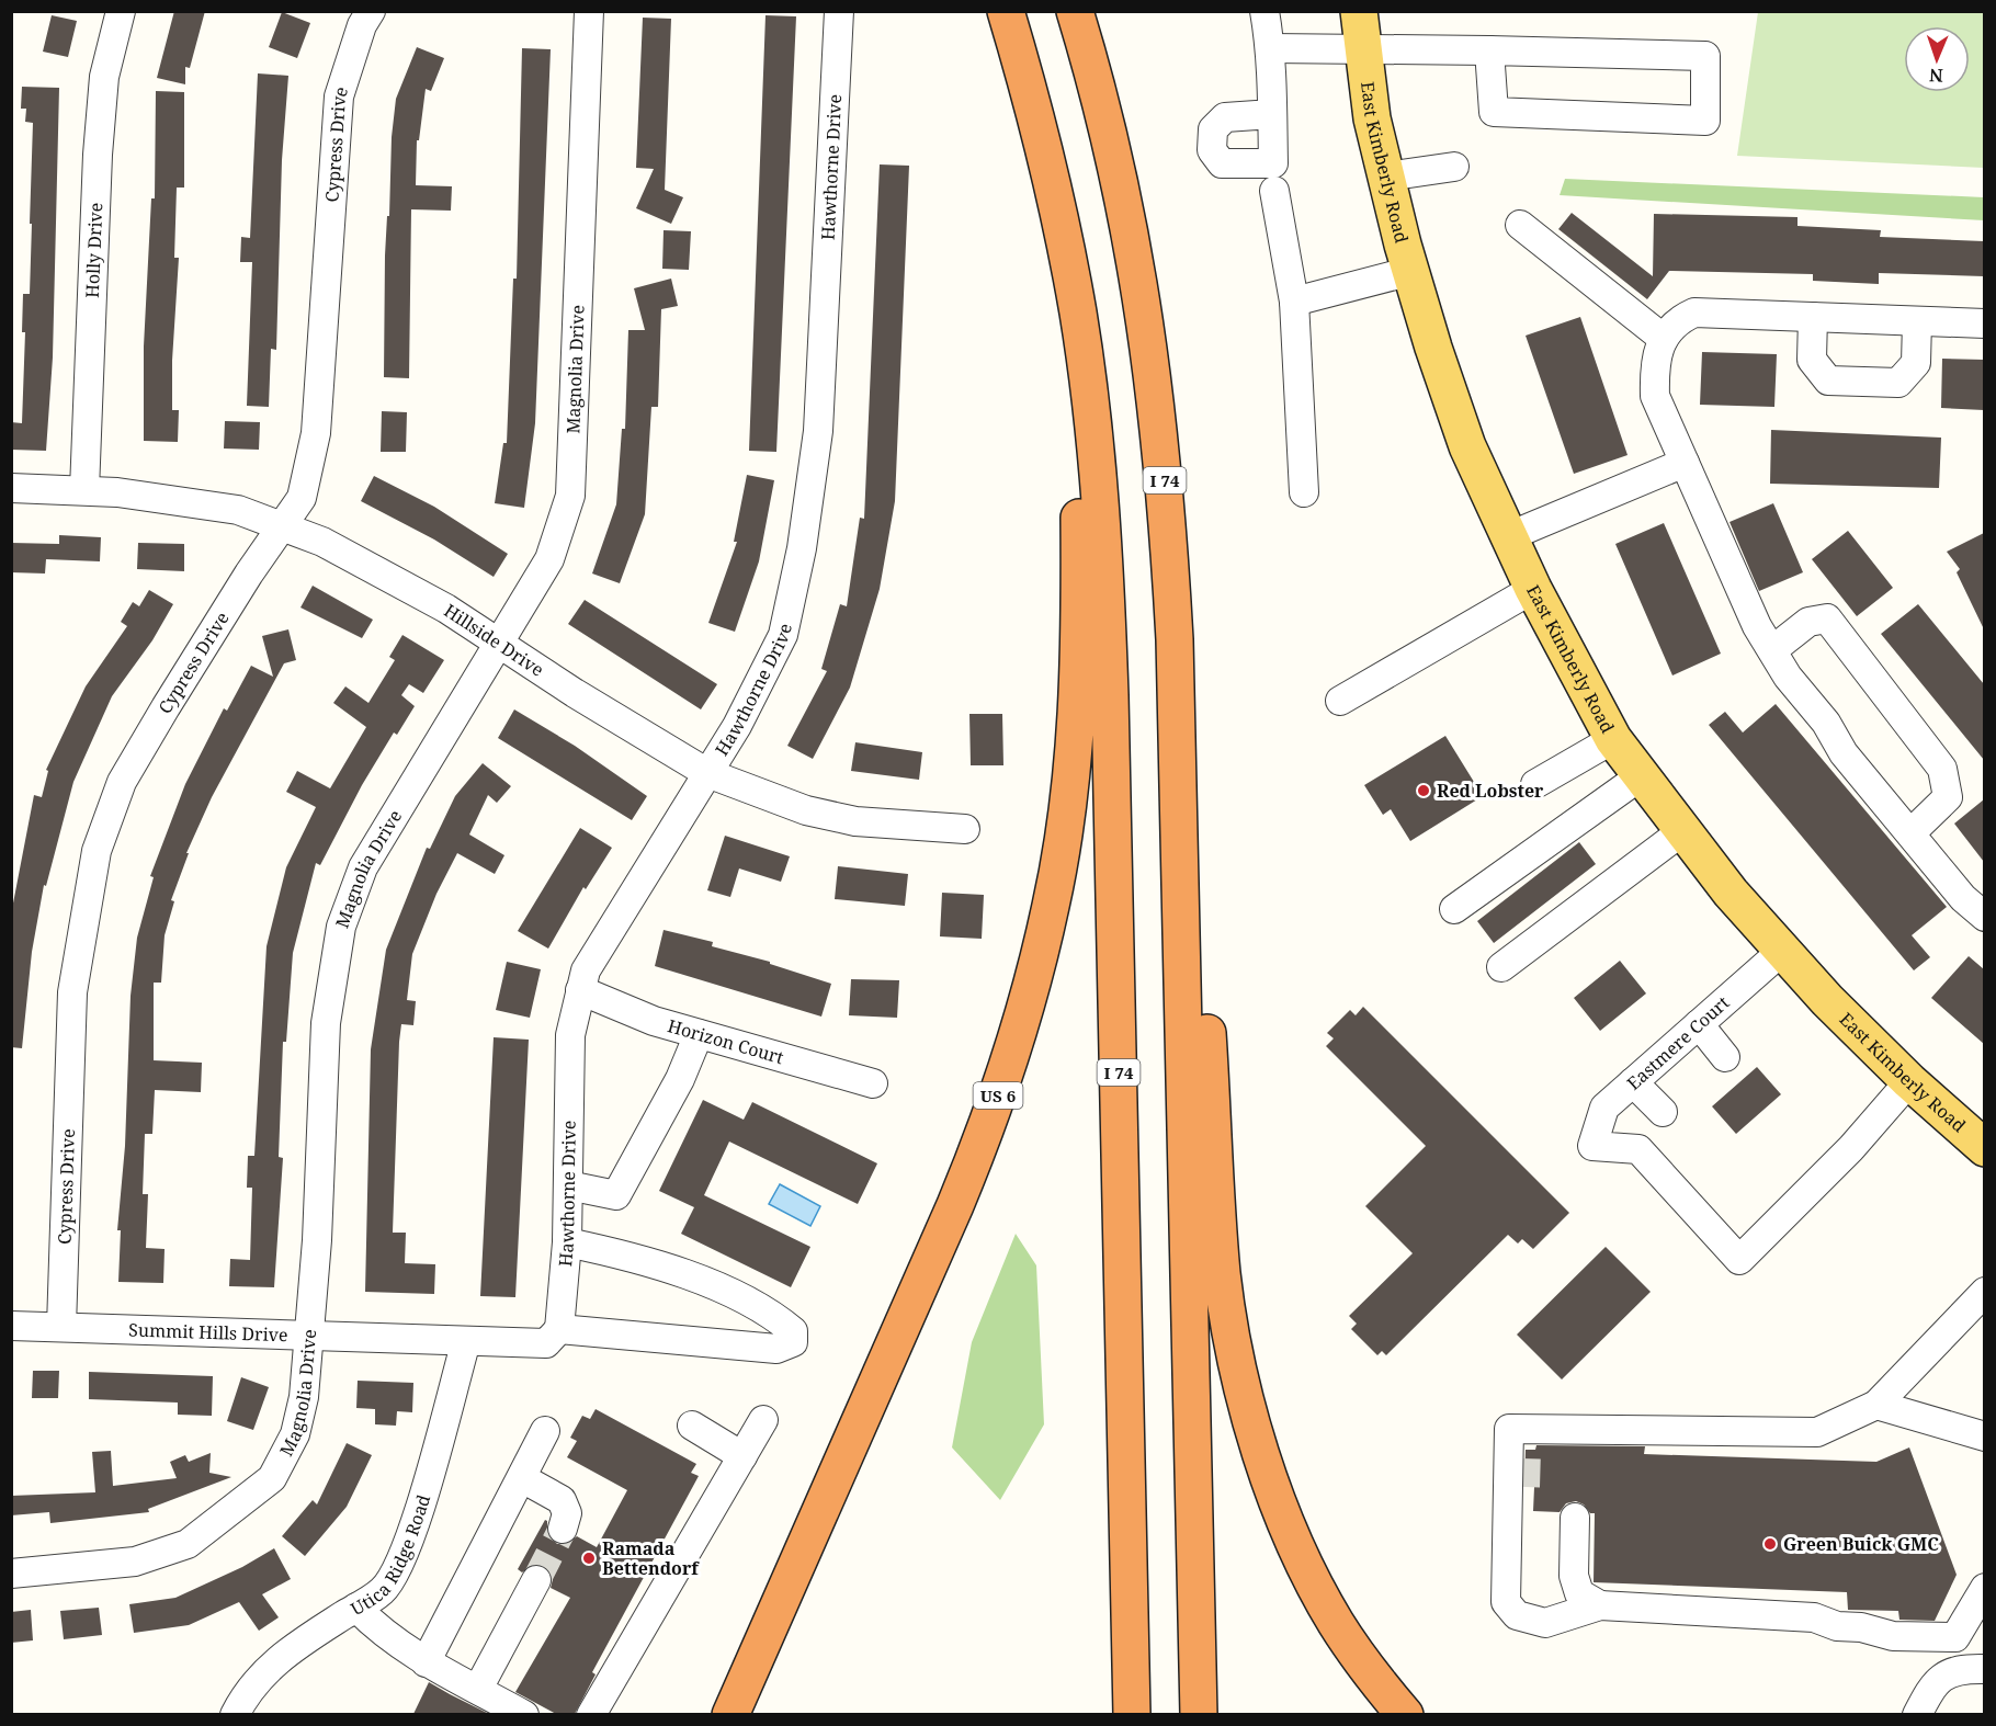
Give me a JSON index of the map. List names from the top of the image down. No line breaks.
{"streets":{"highway":["I 74","US 6"],"main road":["East Kimberly Road"],"street":["Cypress Drive","Hawthorne Drive","Holly Drive","Magnolia Drive","Hillside Drive","Horizon Court","Eastmere Court","Summit Hills Drive","Utica Ridge Road"]},"crossings":[["Cypress Drive","Hillside Drive"],["Cypress Drive","Summit Hills Drive"],["East Kimberly Road","Eastmere Court"],["Hawthorne Drive","Hillside Drive"],["Hawthorne Drive","Horizon Court"],["Hawthorne Drive","Summit Hills Drive"],["Holly Drive","Hillside Drive"],["Magnolia Drive","Hillside Drive"],["Magnolia Drive","Summit Hills Drive"],["I 74","US 6"],["Summit Hills Drive","Utica Ridge Road"]],"places":["Red Lobster","Green Buick GMC","Ramada Bettendorf"],"north":"bottom"}
